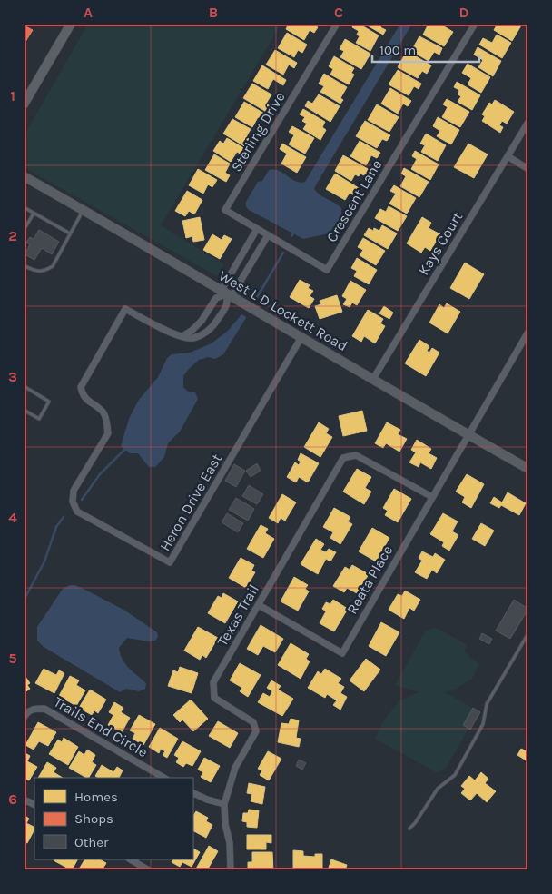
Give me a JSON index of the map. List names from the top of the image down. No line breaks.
{"streets":{"main road":["West L D Lockett Road"],"street":["Sterling Drive","Crescent Lane","Kays Court","Heron Drive East","Reata Place","Texas Trail","Trails End Circle"]},"crossings":[["Sterling Drive","Crescent Lane"],["Kays Court","West L D Lockett Road"],["West L D Lockett Road","Heron Drive East"],["West L D Lockett Road","Reata Place"],["Reata Place","Texas Trail"]],"legend":["Homes","Shops","Other"],"scale_bar":"100 m","grid":{"columns":["A","B","C","D"],"rows":["1","2","3","4","5","6"]}}
